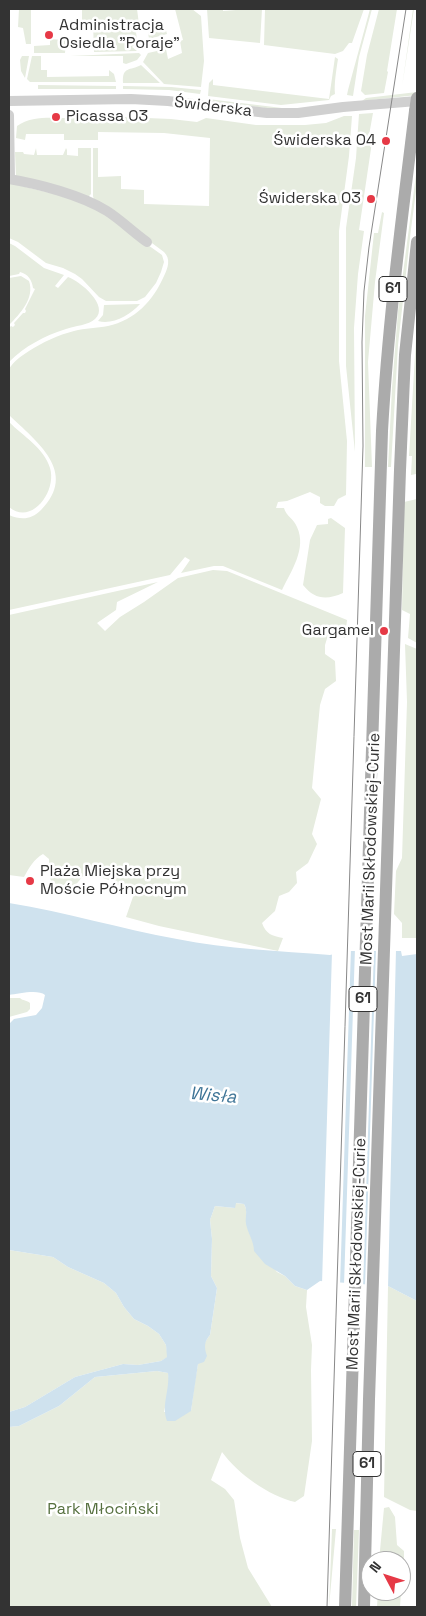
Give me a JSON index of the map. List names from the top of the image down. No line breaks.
{"streets":{"main road":["61","Most Marii Skłodowskiej-Curie"],"street":["Świderska"]},"crossings":[["Świderska","Most Marii Skłodowskiej-Curie"]],"water":["Wisła"],"parks":["Park Młociński"],"places":["Administracja Osiedla \"Poraje\"","Picassa 03","Świderska 04","Świderska 03","Gargamel","Plaża Miejska przy Moście Północnym"],"north":"top left"}
